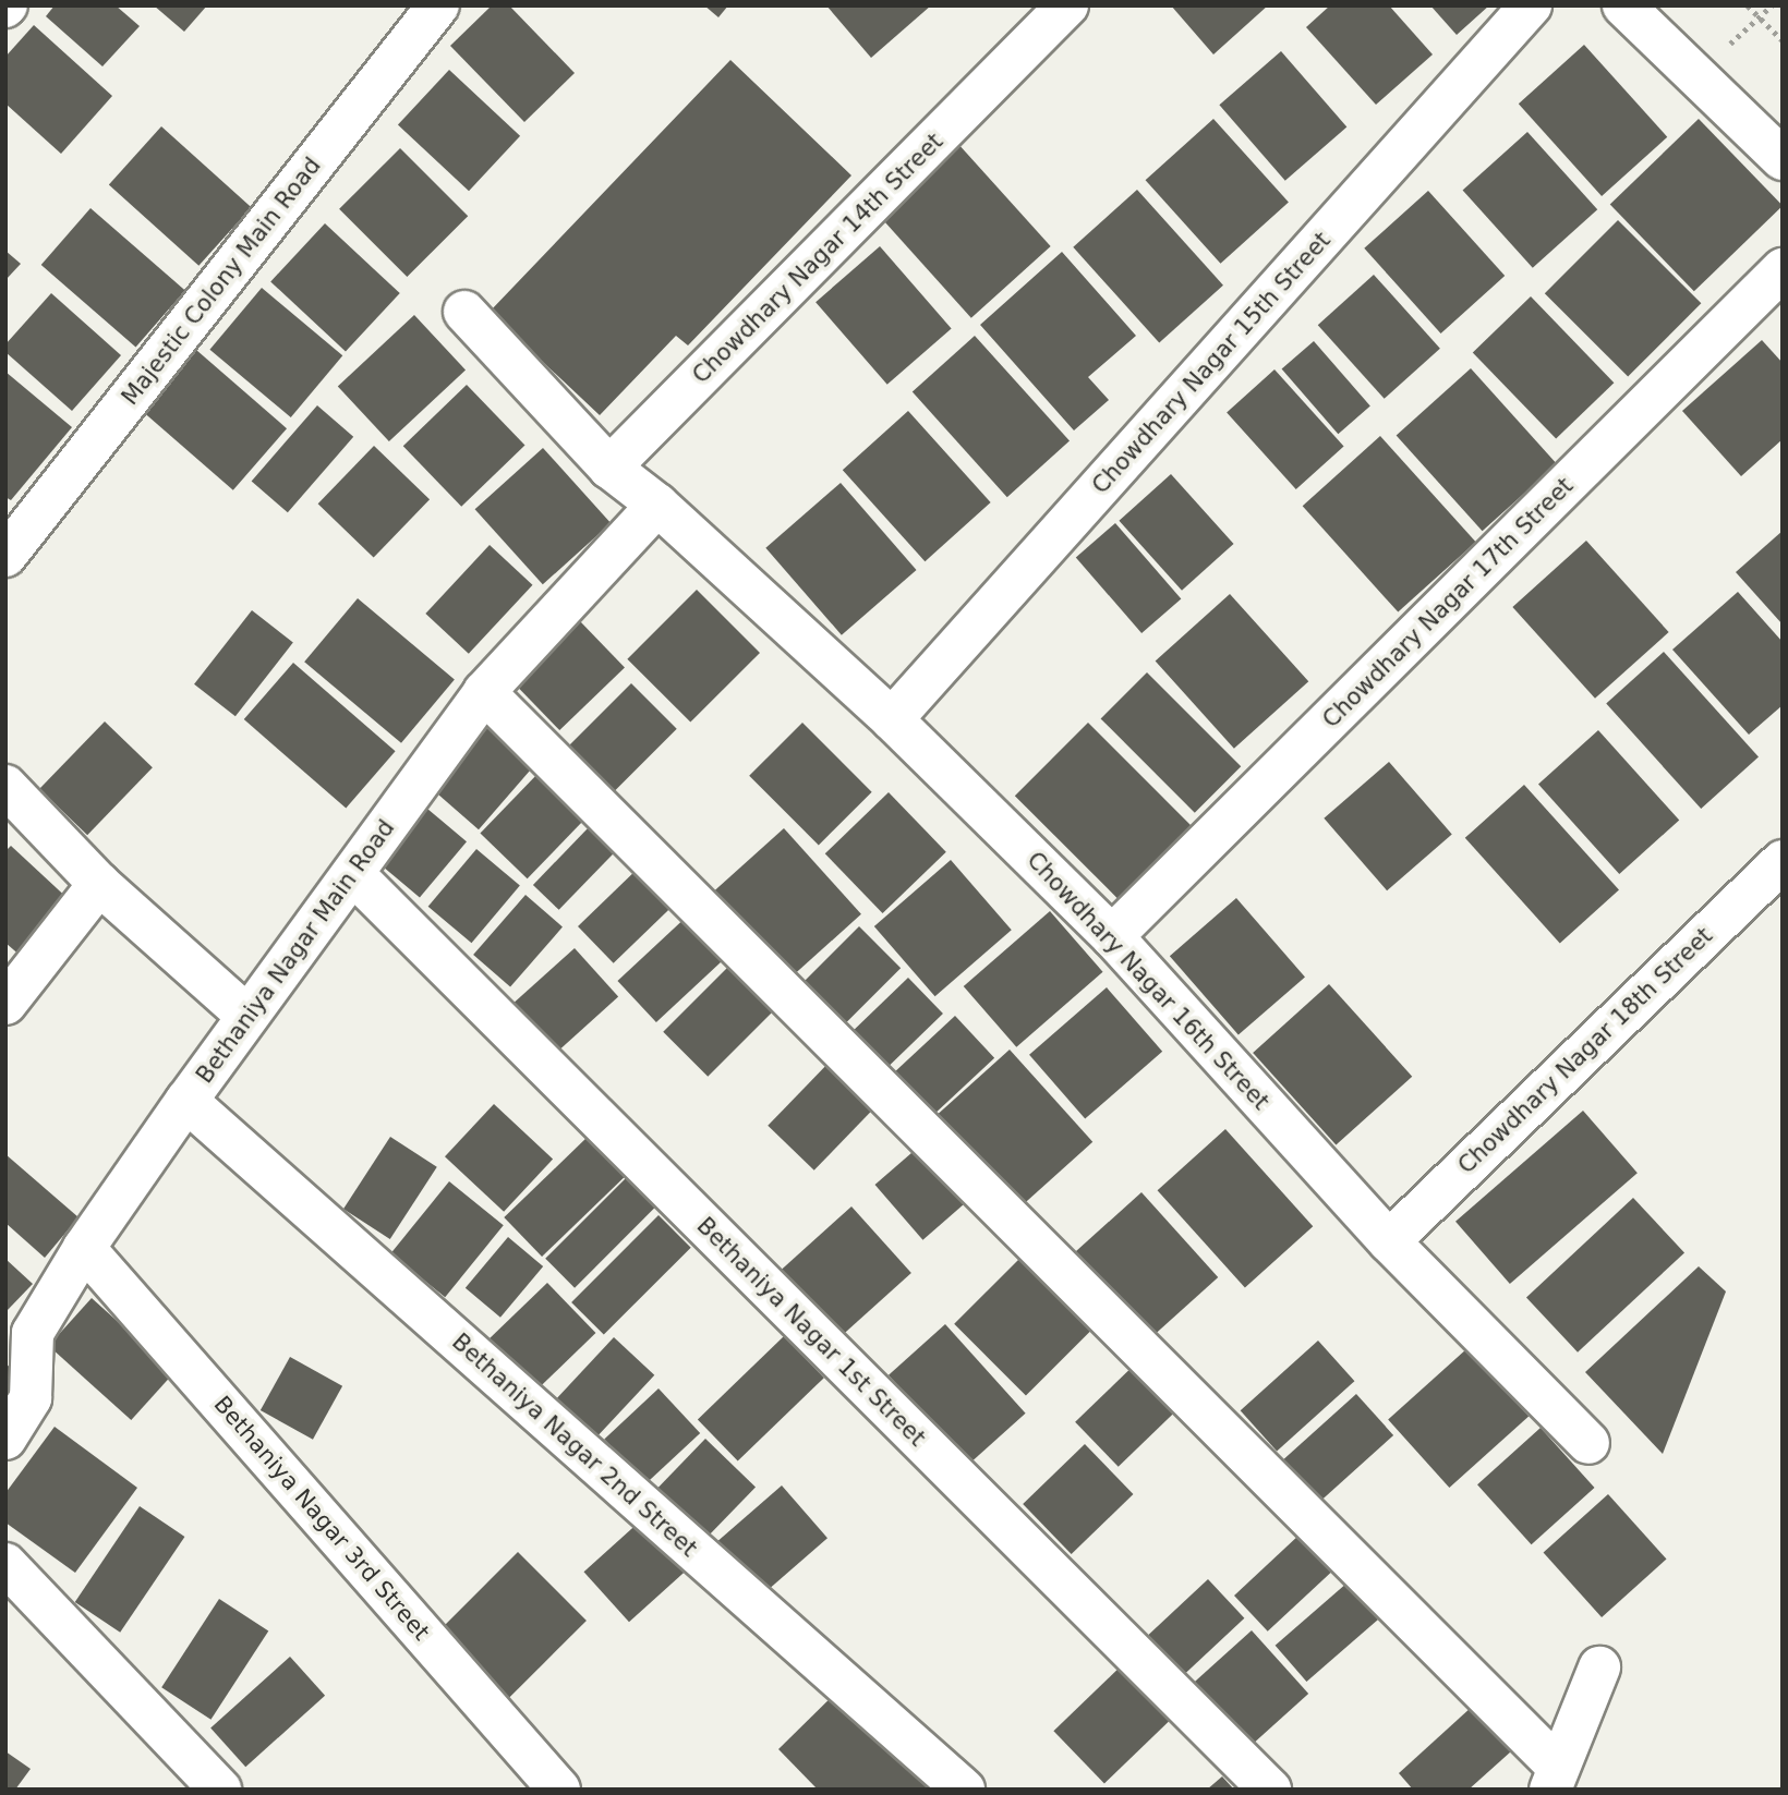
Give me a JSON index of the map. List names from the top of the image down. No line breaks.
{"streets":{"street":["Chowdhary Nagar 14th Street","Majestic Colony Main Road","Chowdhary Nagar 15th Street","Chowdhary Nagar 17th Street","Bethaniya Nagar Main Road","Chowdhary Nagar 16th Street","Chowdhary Nagar 18th Street","Bethaniya Nagar 1st Street","Bethaniya Nagar 2nd Street","Bethaniya Nagar 3rd Street"]},"crossings":[["Chowdhary Nagar 15th Street","Chowdhary Nagar 16th Street"],["Chowdhary Nagar 17th Street","Chowdhary Nagar 16th Street"],["Bethaniya Nagar Main Road","Chowdhary Nagar 16th Street"],["Bethaniya Nagar Main Road","Bethaniya Nagar 1st Street"],["Bethaniya Nagar Main Road","Bethaniya Nagar 2nd Street"],["Bethaniya Nagar Main Road","Bethaniya Nagar 3rd Street"],["Chowdhary Nagar 16th Street","Chowdhary Nagar 18th Street"]]}
